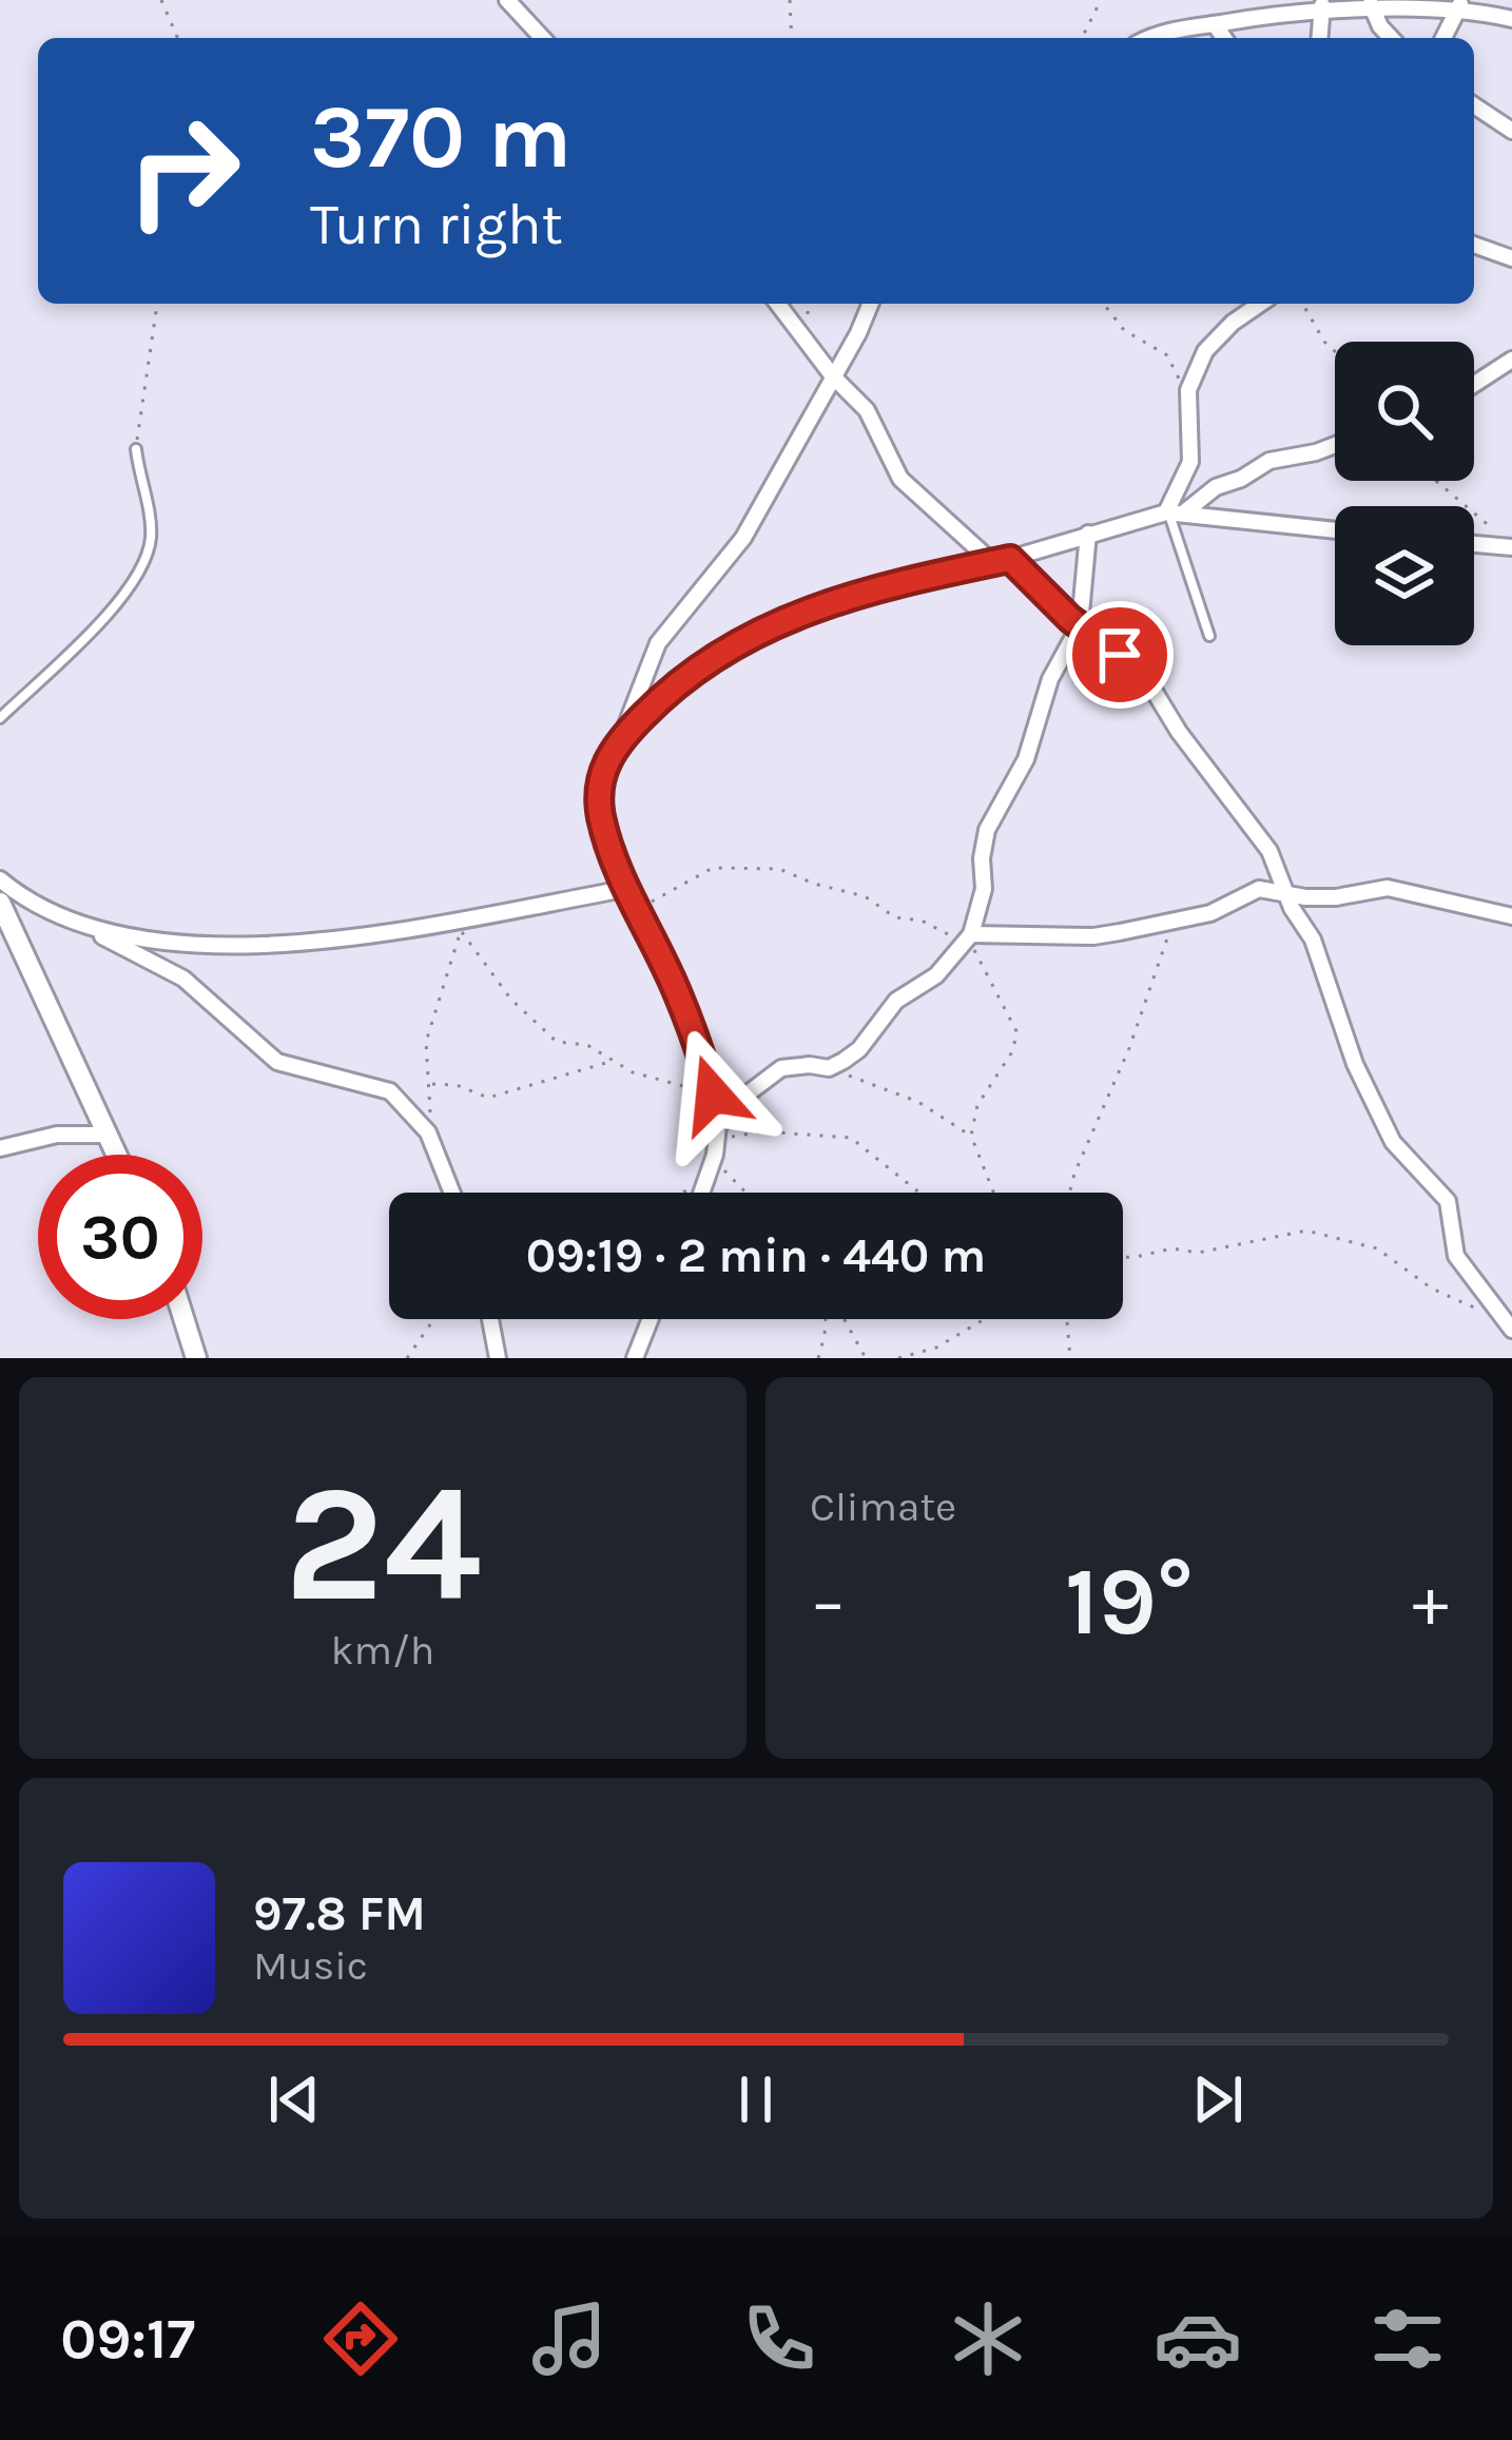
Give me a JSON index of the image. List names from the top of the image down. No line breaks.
{"page":{"turn":["370 m","Turn right"],"limit":"30","trip":"09:19 · 2 min · 440 m","tile":[["24","km/h"],"Climate"],"heat":["−","19°","+"],"song":["97.8 FM","Music"],"tabs":"09:17"}}
